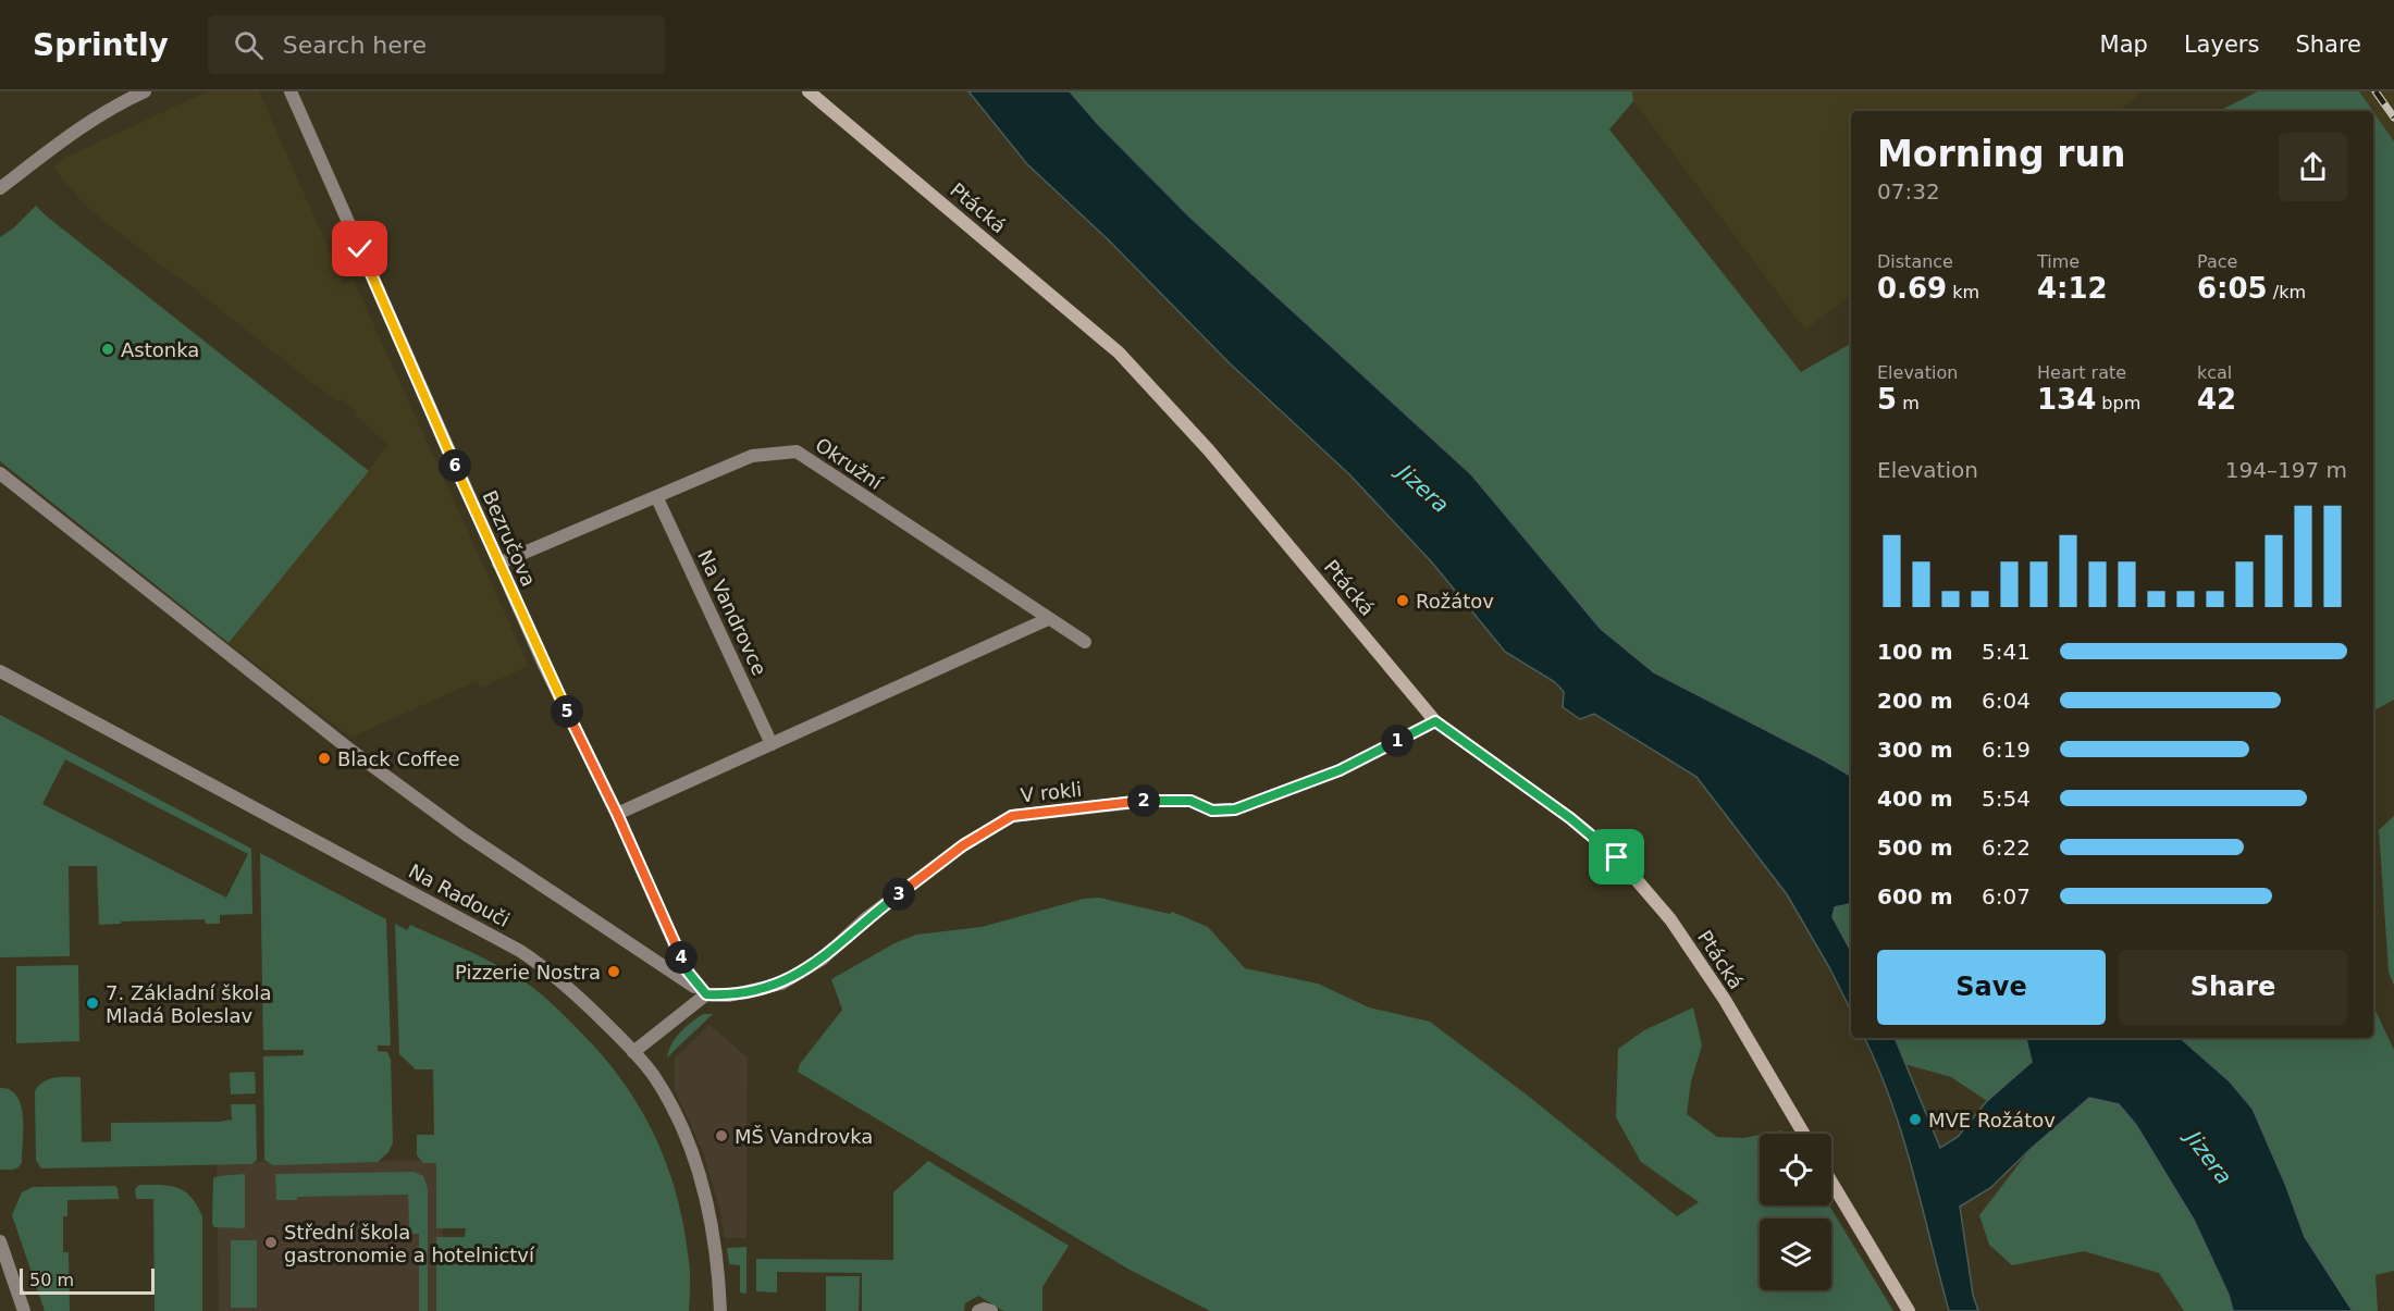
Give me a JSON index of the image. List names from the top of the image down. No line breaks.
{"streets":{"street":["Ptácká","Okružní","Bezručova","Na Vandrovce","V rokli","Na Radouči"]},"crossings":[["Ptácká","V rokli"],["Okružní","Bezručova"],["Okružní","Na Vandrovce"],["Bezručova","V rokli"]],"water":["Jizera"],"places":["Astonka","Rožátov","Black Coffee","Pizzerie Nostra","7. Základní škola Mladá Boleslav","MVE Rožátov","MŠ Vandrovka","Střední škola gastronomie a hotelnictví"],"scale_bar":"50 m","page":{"header":"Sprintly","search":"Search here","nav":["Map","Layers","Share"],"heading":["Morning run","07:32"],"stats":[["Distance","0.69 km"],["Time","4:12"],["Pace","6:05 /km"],["Elevation","5 m"],["Heart rate","134 bpm"],["kcal","42"]],"chart":["Elevation","194–197 m"],"pins":["6","5","1","2","3","4"],"list":[{"name":"100 m","note":"5:41"},{"name":"200 m","note":"6:04"},{"name":"300 m","note":"6:19"},{"name":"400 m","note":"5:54"},{"name":"500 m","note":"6:22"},{"name":"600 m","note":"6:07"}],"buttons":["Save","Share"],"scale":"50 m"}}
